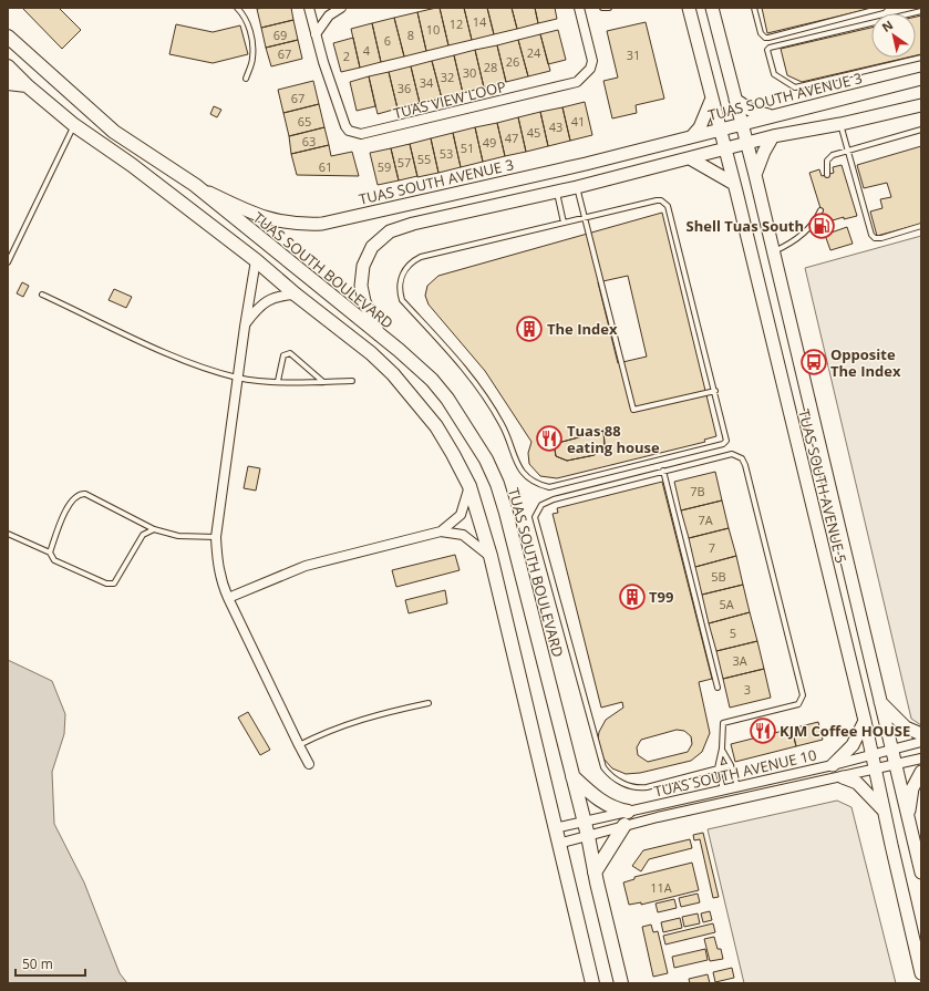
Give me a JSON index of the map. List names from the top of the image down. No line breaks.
{"streets":{"main road":["TUAS SOUTH AVENUE 3","TUAS SOUTH BOULEVARD","TUAS SOUTH AVENUE 5"],"street":["TUAS VIEW LOOP","TUAS SOUTH AVENUE 10"]},"crossings":[["TUAS SOUTH AVENUE 3","TUAS SOUTH BOULEVARD"],["TUAS SOUTH AVENUE 3","TUAS SOUTH AVENUE 5"],["TUAS SOUTH BOULEVARD","TUAS SOUTH AVENUE 10"],["TUAS SOUTH AVENUE 5","TUAS SOUTH AVENUE 10"]],"places":{"fuel station":["Shell Tuas South"],"building":["The Index","T99"],"bus stop":["Opposite The Index"],"restaurant":["Tuas 88 eating house","KJM Coffee HOUSE"]},"house_numbers":["14","12","10","69","8","6","4","24","67","31","2","26","28","30","32","34","36","67","65","41","43","45","47","63","49","51","53","55","57","61","59","7B","7A","7","5B","5A","5","3A","3","11A"],"scale_bar":"50 m","north":"top left"}
